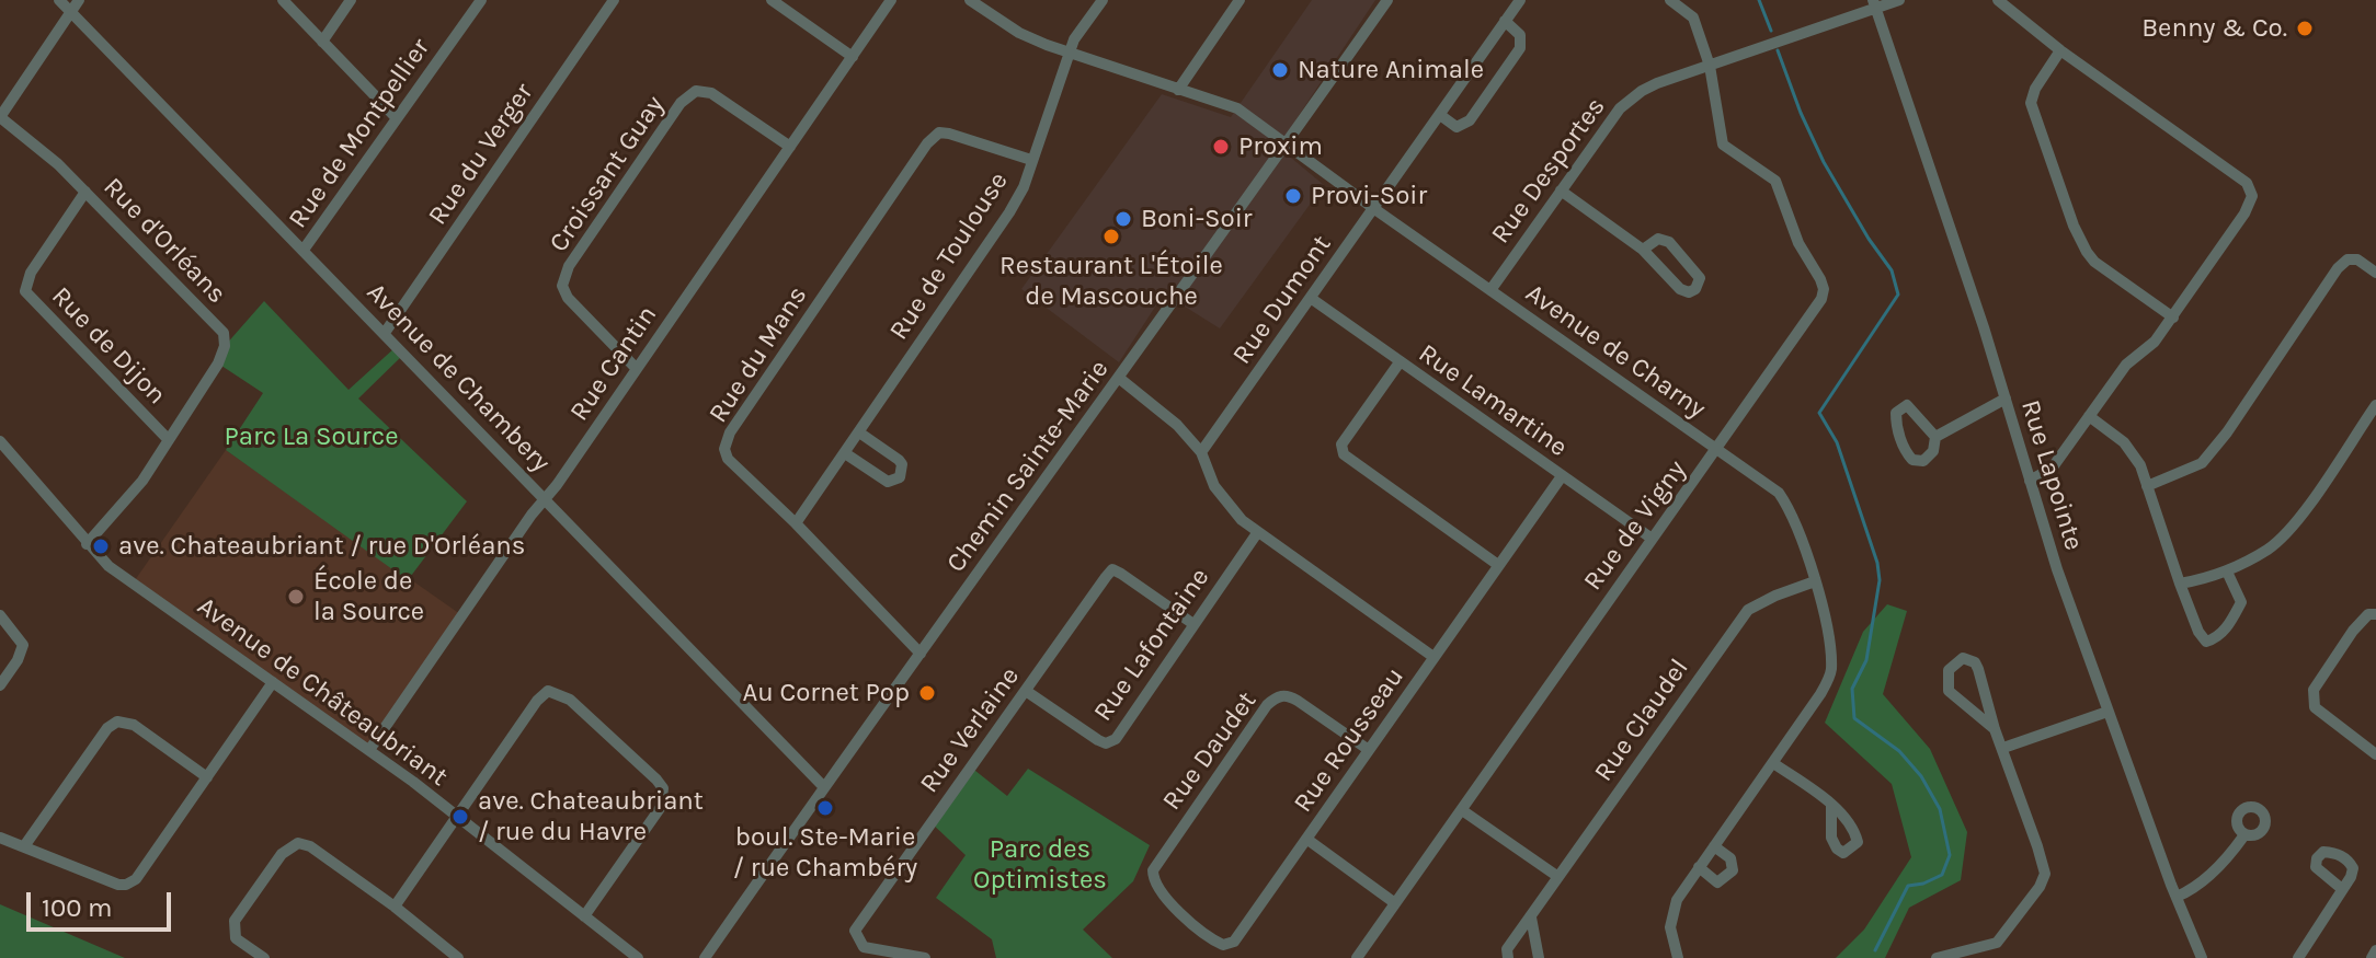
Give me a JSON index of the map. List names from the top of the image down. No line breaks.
{"streets":{"street":["Rue de Montpellier","Rue du Verger","Rue Desportes","Croissant Guay","Rue d'Orléans","Rue de Toulouse","Rue Dumont","Rue de Dijon","Avenue de Charny","Rue du Mans","Rue Cantin","Avenue de Chambery","Rue Lamartine","Chemin Sainte-Marie","Rue Lapointe","Rue de Vigny","Rue Lafontaine","Avenue de Châteaubriant","Rue Claudel","Rue Verlaine","Rue Rousseau","Rue Daudet"]},"crossings":[["Rue de Montpellier","Avenue de Chambery"],["Rue du Verger","Avenue de Chambery"],["Rue Desportes","Avenue de Charny"],["Rue Desportes","Rue Lapointe"],["Rue Desportes","Rue de Vigny"],["Croissant Guay","Rue Cantin"],["Rue d'Orléans","Rue de Dijon"],["Rue d'Orléans","Avenue de Châteaubriant"],["Rue de Toulouse","Avenue de Charny"],["Rue de Toulouse","Rue du Mans"],["Rue Dumont","Avenue de Charny"],["Rue Dumont","Rue Lamartine"],["Avenue de Charny","Chemin Sainte-Marie"],["Avenue de Charny","Rue de Vigny"],["Avenue de Charny","Rue Claudel"],["Rue du Mans","Chemin Sainte-Marie"],["Rue Cantin","Avenue de Chambery"],["Rue Cantin","Avenue de Châteaubriant"],["Avenue de Chambery","Chemin Sainte-Marie"],["Rue Lamartine","Rue de Vigny"],["Rue Lamartine","Rue Rousseau"],["Rue Lafontaine","Rue Verlaine"],["Rue Rousseau","Rue Daudet"]],"parks":["Parc La Source","Parc des Optimistes"],"places":["Benny & Co.","Nature Animale","Proxim","Provi-Soir","Boni-Soir","Restaurant L'Étoile de Mascouche","ave. Chateaubriant / rue D'Orléans","École de la Source","Au Cornet Pop","boul. Ste-Marie / rue Chambéry","ave. Chateaubriant / rue du Havre"],"scale_bar":"100 m"}
